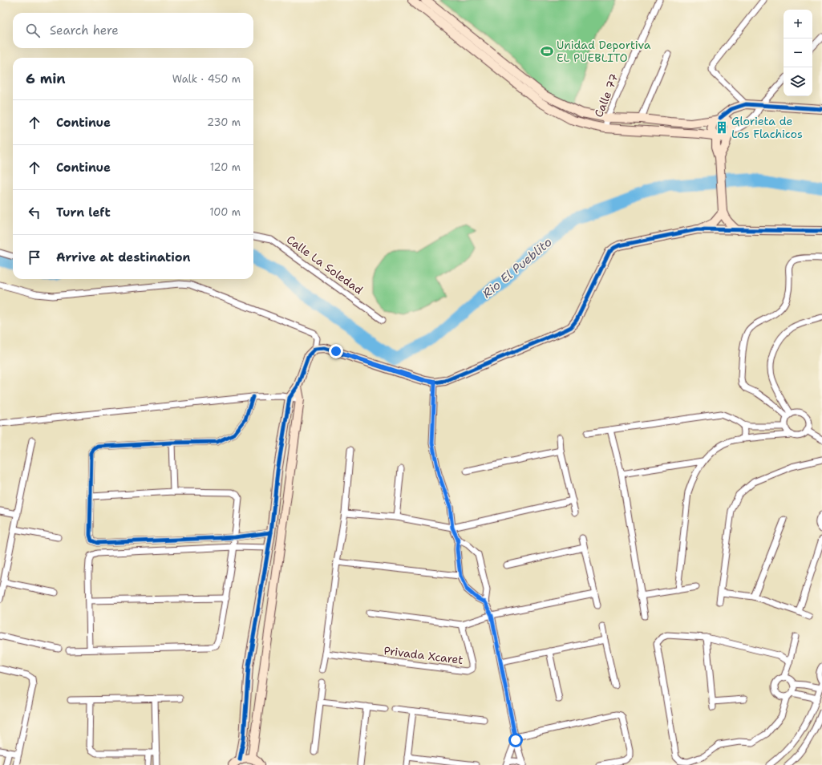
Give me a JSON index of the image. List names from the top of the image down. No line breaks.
{"streets":{"street":["Calle 77","Calle La Soledad","Privada Xcaret"]},"water":["Rio El Pueblito"],"places":{"sports":["Unidad Deportiva EL PUEBLITO"],"building":["Glorieta de Los Flachicos"]},"page":{"map_buttons":["+","−"],"search":"Search here","heading":["6 min","Walk · 450 m"],"list":[["Continue","230 m"],["Continue","120 m"],["Turn left","100 m"],"Arrive at destination"]}}
